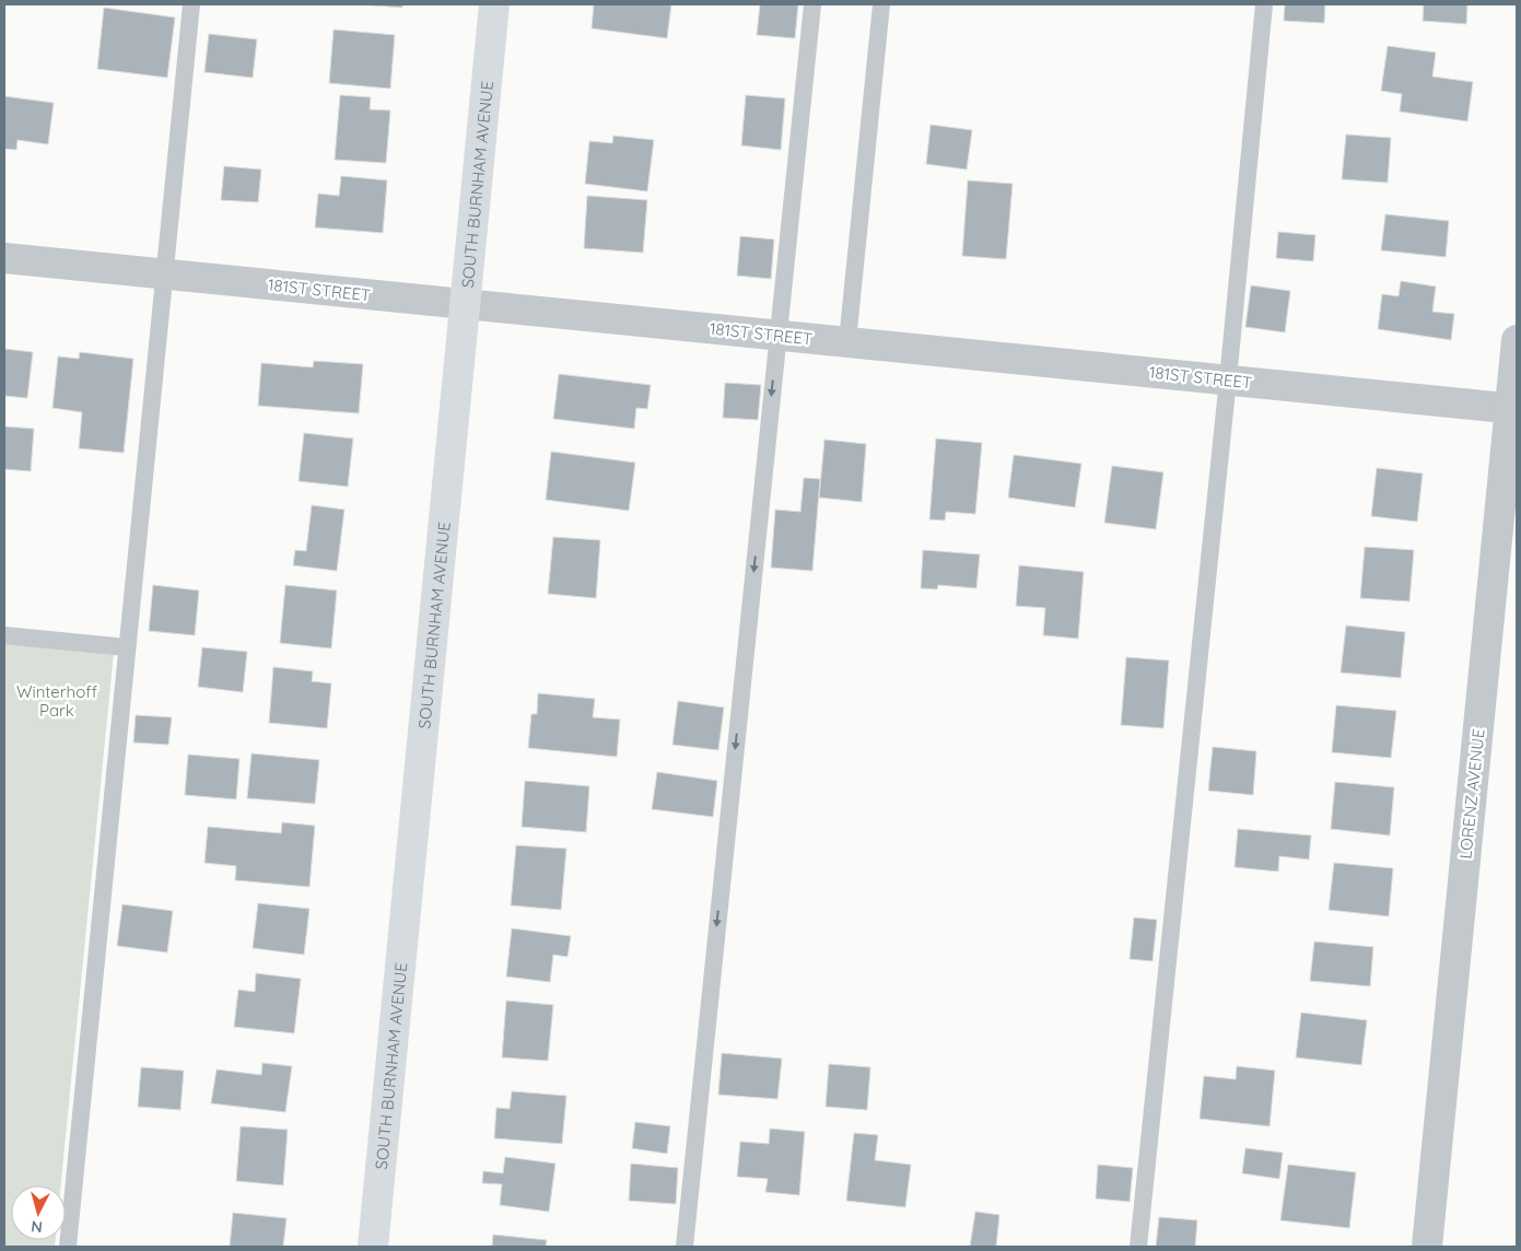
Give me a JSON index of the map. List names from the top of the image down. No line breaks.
{"streets":{"main road":["SOUTH BURNHAM AVENUE"],"street":["181ST STREET","LORENZ AVENUE"]},"crossings":[["SOUTH BURNHAM AVENUE","181ST STREET"],["181ST STREET","LORENZ AVENUE"]],"parks":["Winterhoff Park"],"north":"bottom"}
